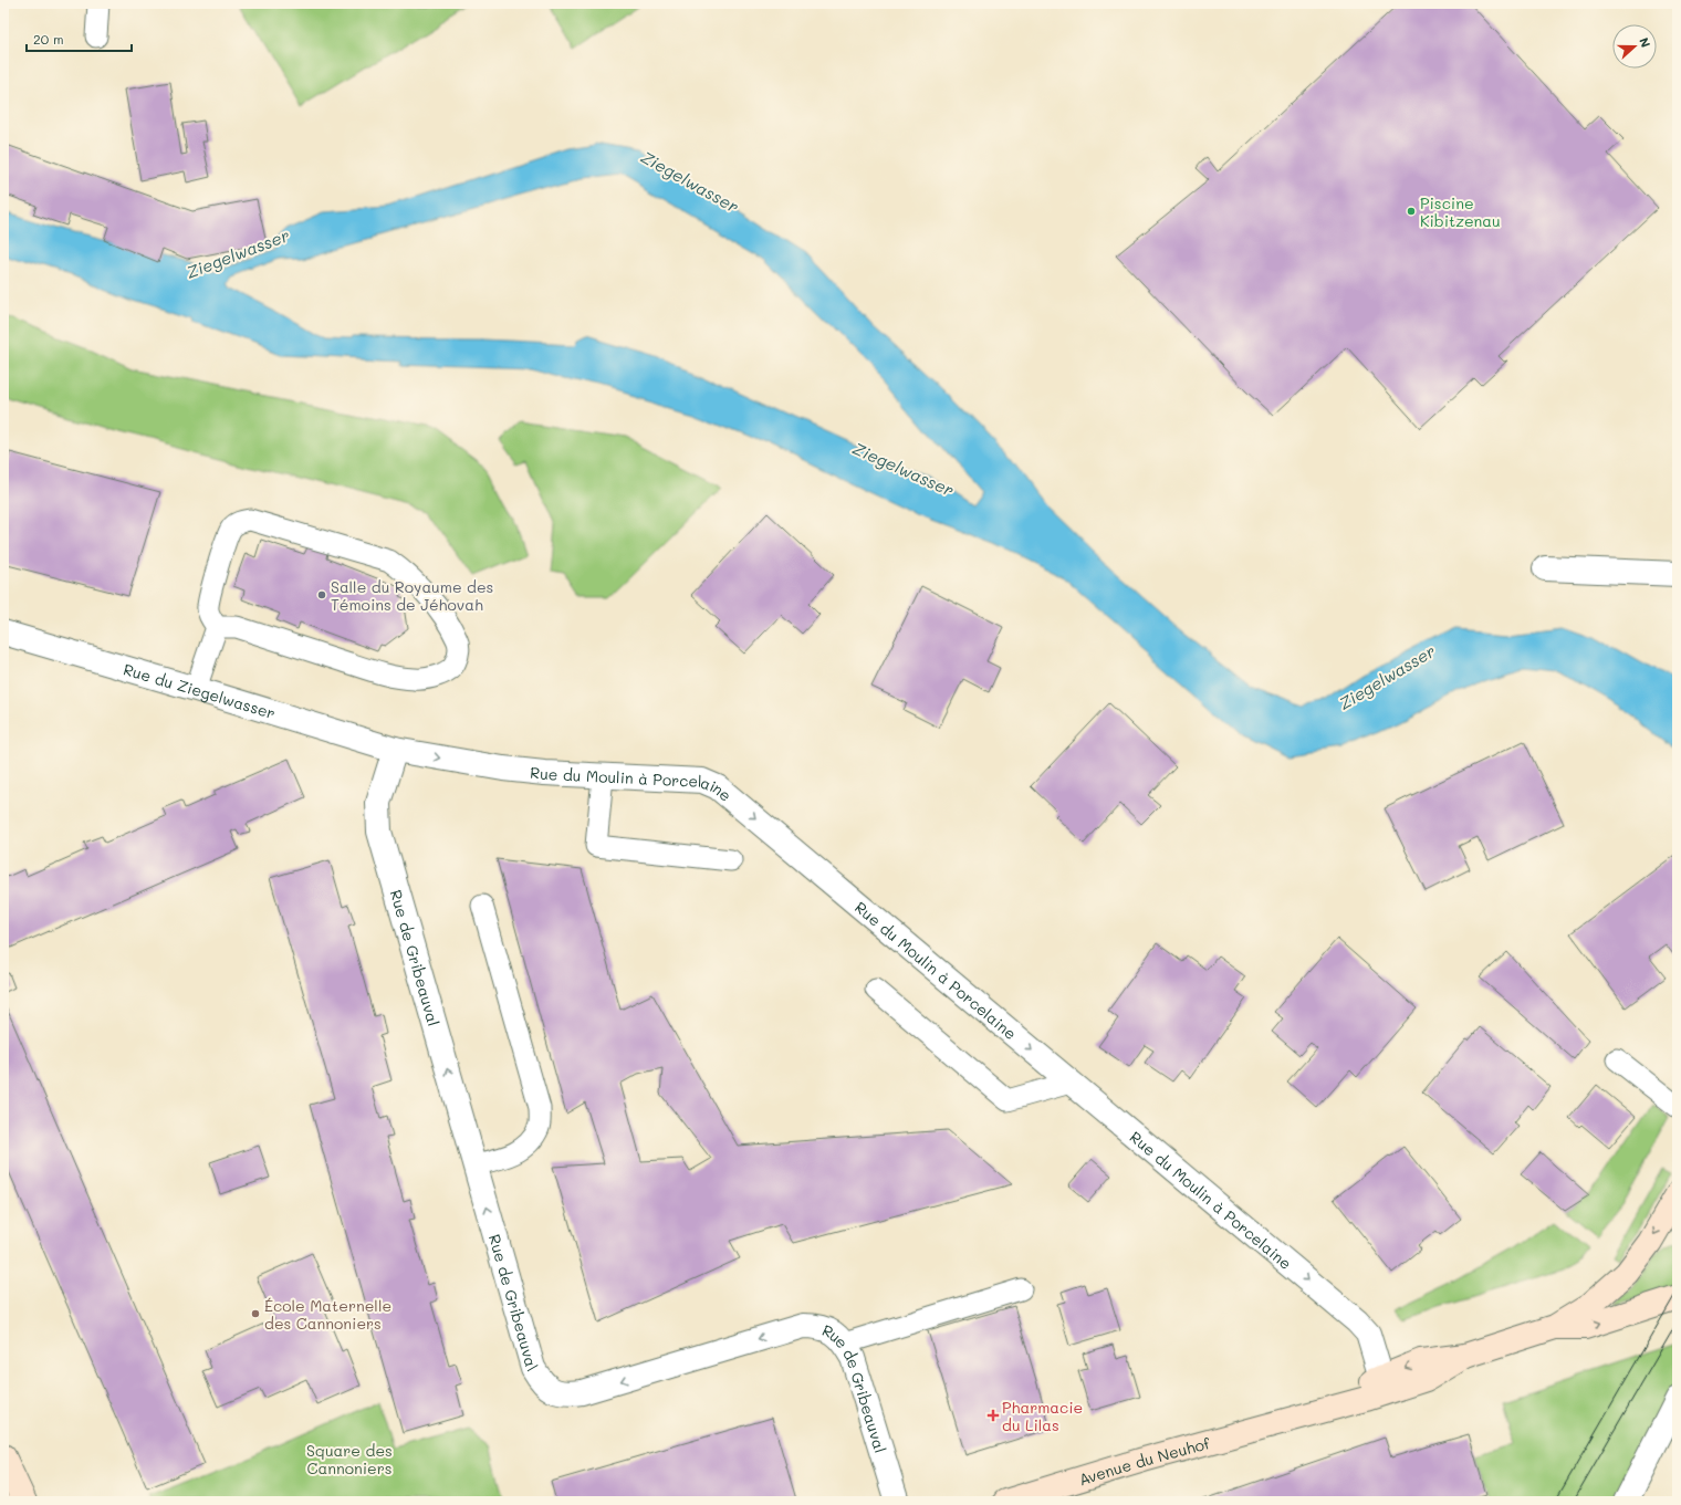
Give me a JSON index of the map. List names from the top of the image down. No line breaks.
{"streets":{"street":["Rue du Ziegelwasser","Rue du Moulin à Porcelaine","Rue de Gribeauval","Avenue du Neuhof"]},"crossings":[["Rue du Ziegelwasser","Rue du Moulin à Porcelaine"],["Rue du Ziegelwasser","Rue de Gribeauval"],["Rue du Moulin à Porcelaine","Rue de Gribeauval"],["Rue du Moulin à Porcelaine","Avenue du Neuhof"]],"one_way":["Rue du Moulin à Porcelaine"],"water":["Ziegelwasser"],"parks":["Square des Cannoniers"],"places":{"other":["Piscine Kibitzenau","Salle du Royaume des Témoins de Jéhovah","École Maternelle des Cannoniers"],"health":["Pharmacie du Lilas"]},"scale_bar":"20 m","north":"right"}
